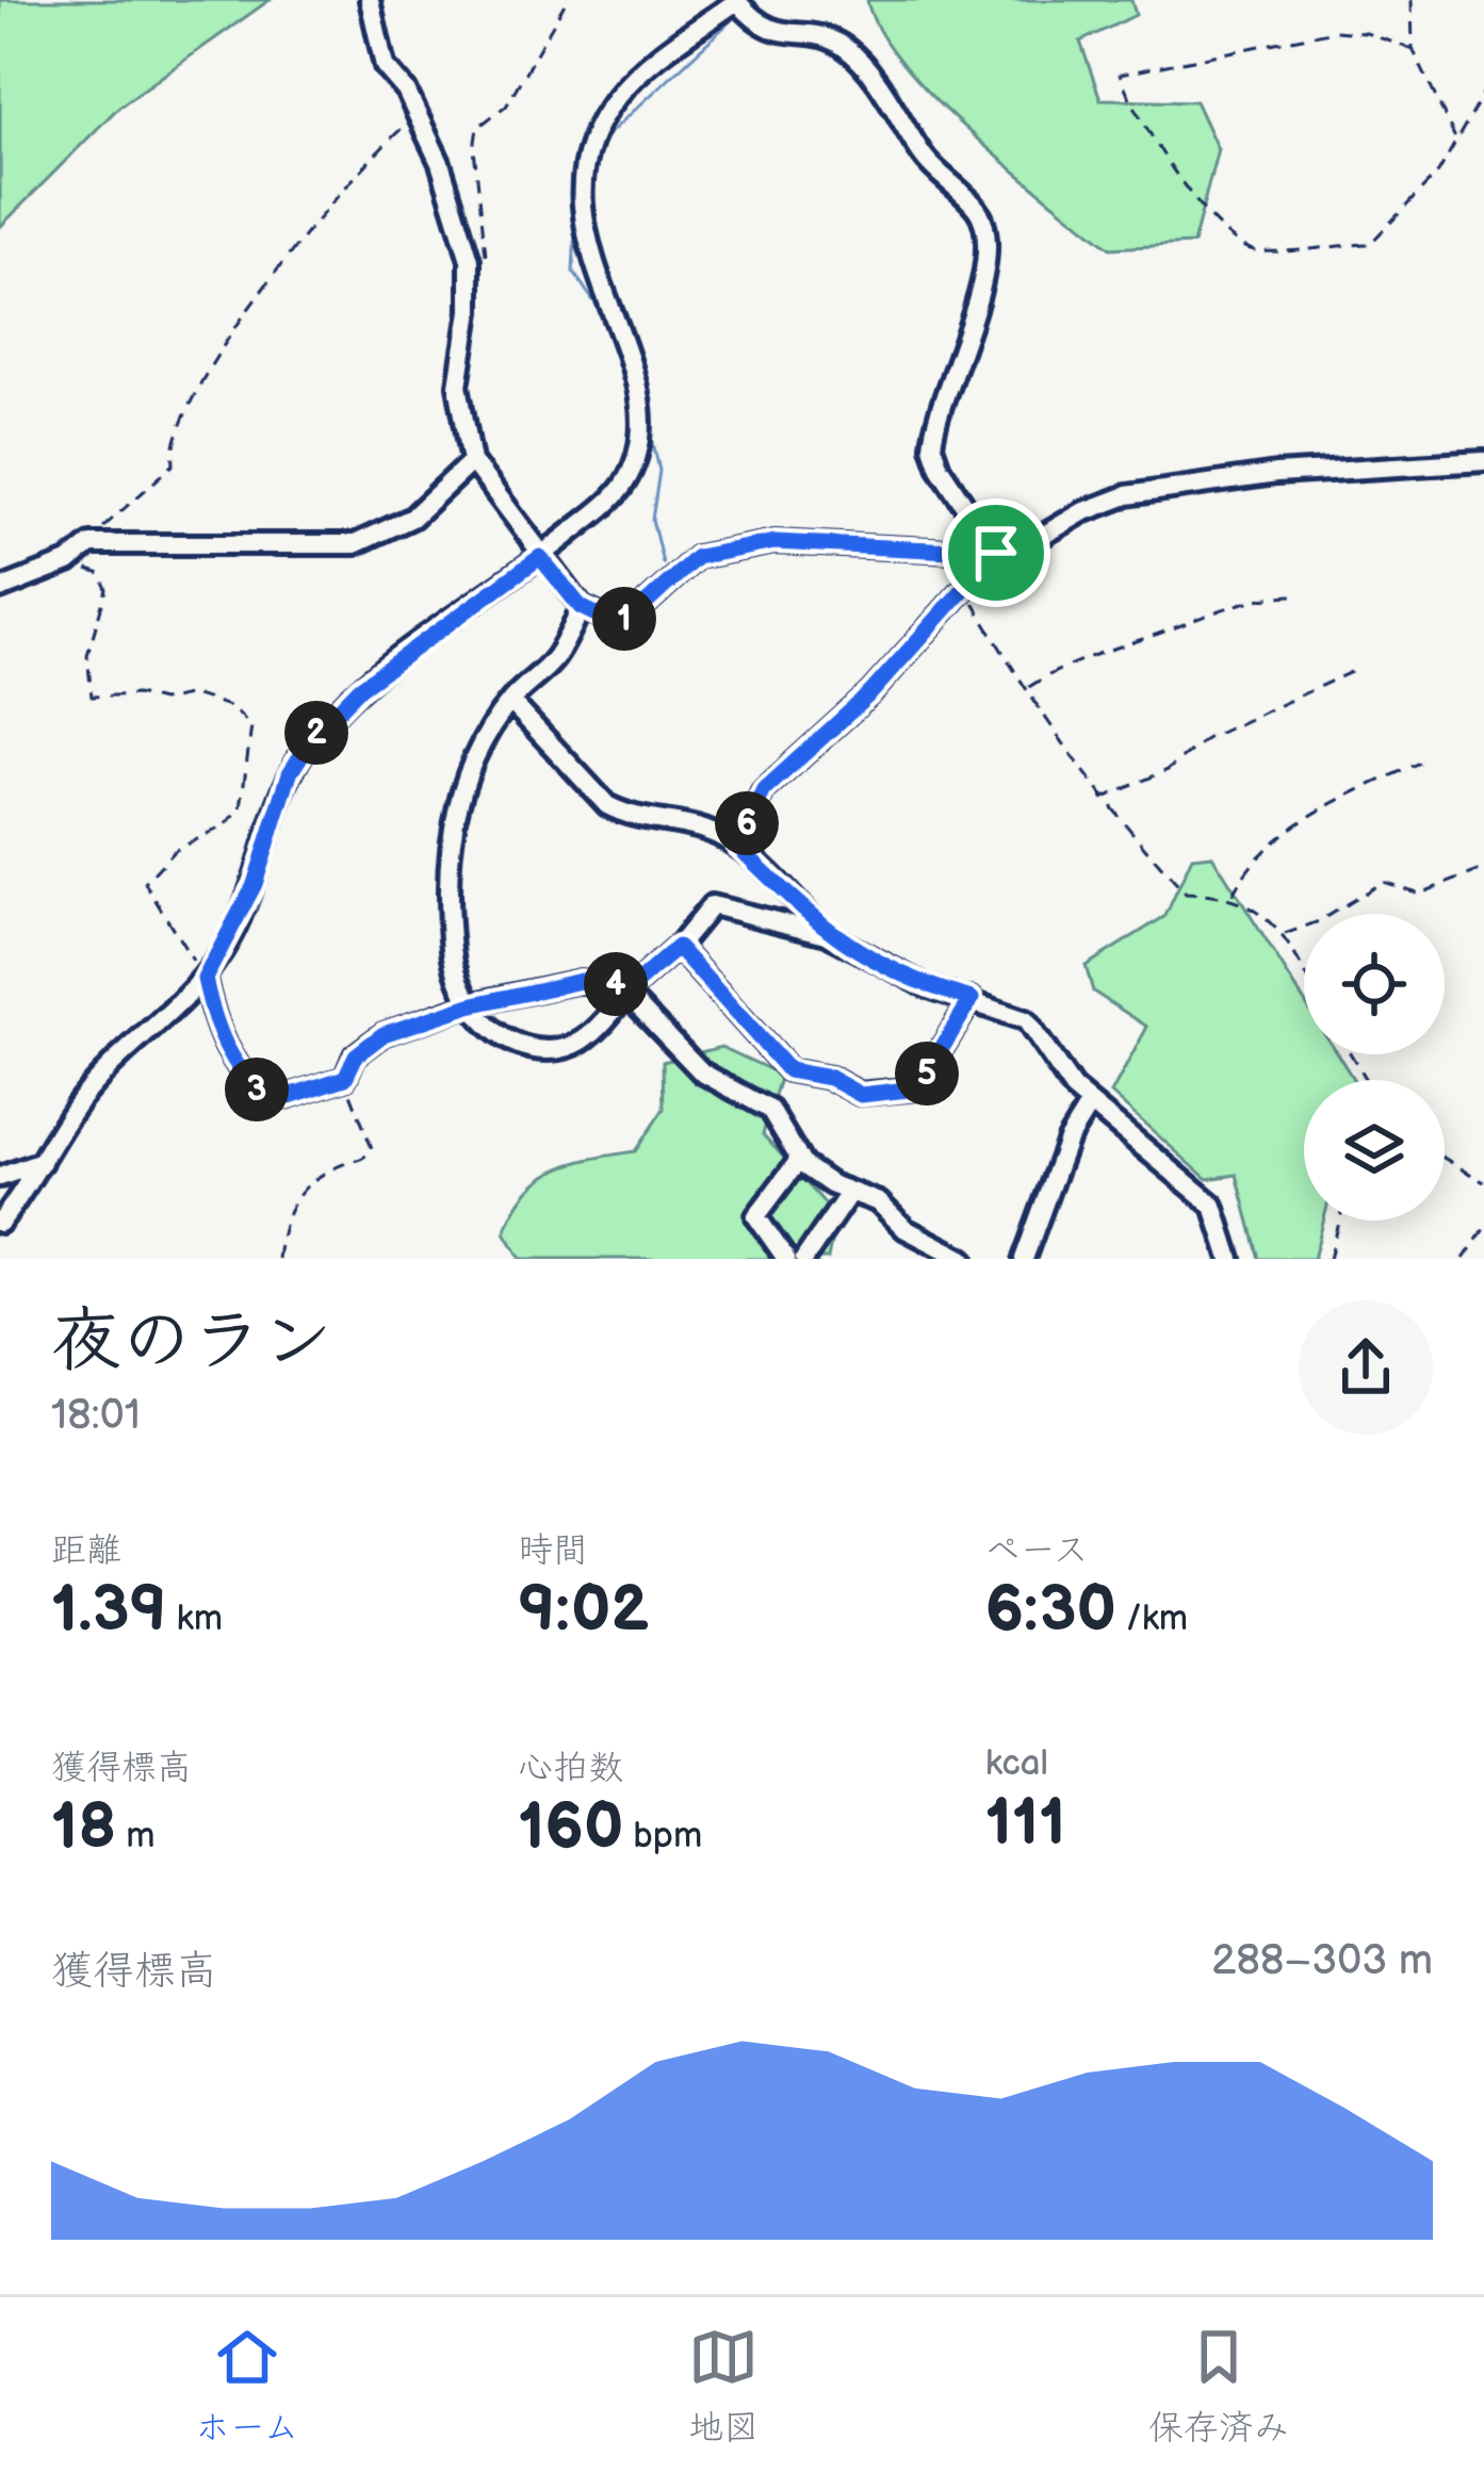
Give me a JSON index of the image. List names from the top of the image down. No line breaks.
{"page":{"pins":["1","2","6","4","5","3"],"heading":["夜のラン","18:01"],"stats":[["距離","1.39 km"],["時間","9:02"],["ペース","6:30 /km"],["獲得標高","18 m"],["心拍数","160 bpm"],["kcal","111"]],"chart":["獲得標高","288–303 m"],"tabs":["ホーム","地図","保存済み"]}}
